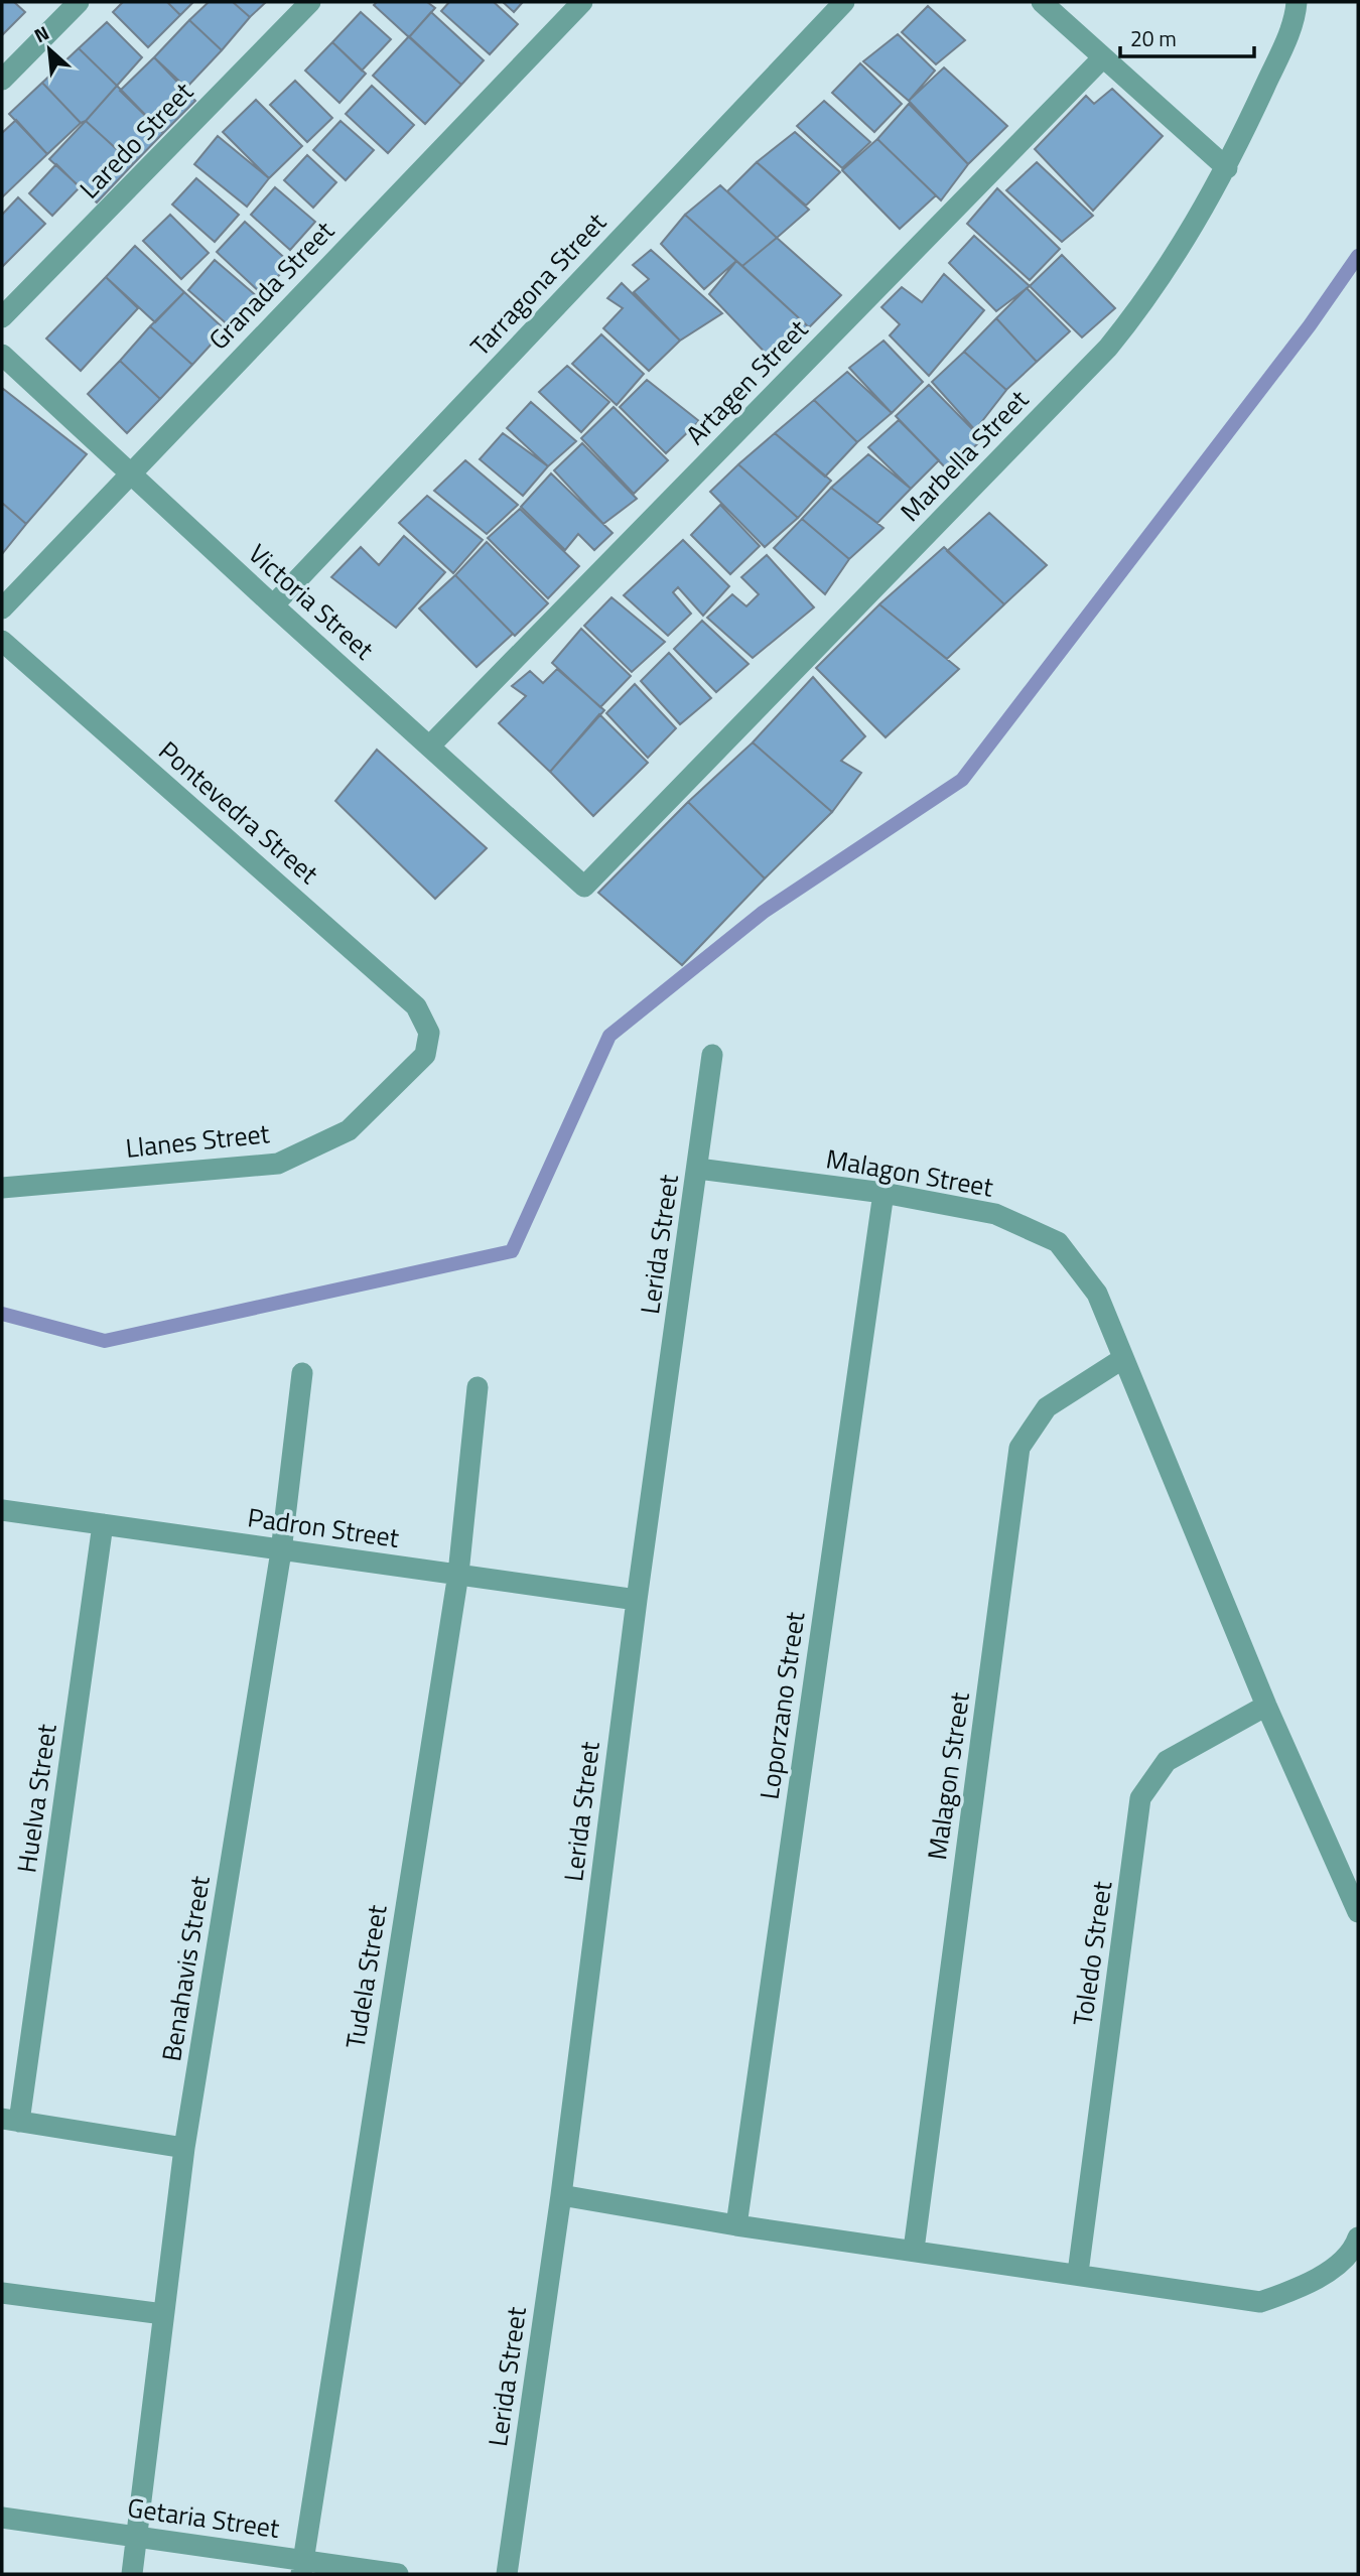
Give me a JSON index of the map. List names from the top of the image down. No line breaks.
{"streets":{"street":["Laredo Street","Tarragona Street","Granada Street","Artagen Street","Marbella Street","Victoria Street","Pontevedra Street","Llanes Street","Malagon Street","Lerida Street","Padron Street","Loporzano Street","Huelva Street","Toledo Street","Benahavis Street","Tudela Street","Getaria Street"]},"crossings":[["Tarragona Street","Victoria Street"],["Granada Street","Victoria Street"],["Artagen Street","Victoria Street"],["Marbella Street","Victoria Street"],["Pontevedra Street","Llanes Street"],["Malagon Street","Lerida Street"],["Malagon Street","Loporzano Street"],["Malagon Street","Toledo Street"],["Lerida Street","Padron Street"],["Padron Street","Huelva Street"],["Padron Street","Benahavis Street"],["Padron Street","Tudela Street"],["Benahavis Street","Getaria Street"],["Tudela Street","Getaria Street"]],"scale_bar":"20 m","north":"top left"}
